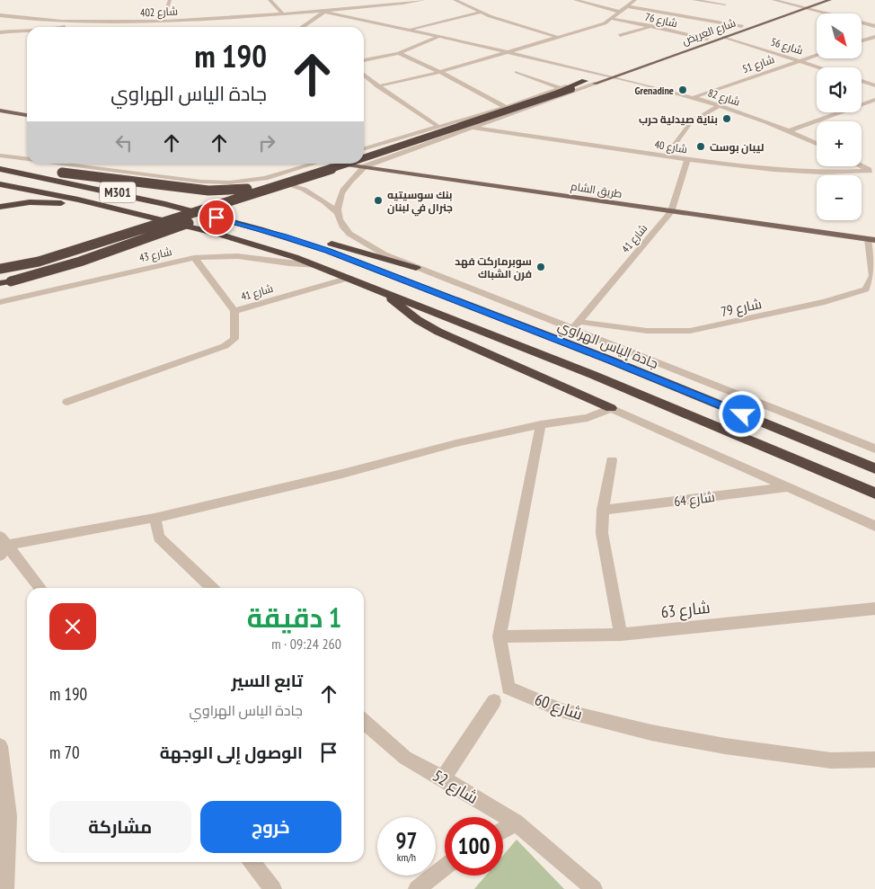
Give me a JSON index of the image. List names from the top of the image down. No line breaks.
{"streets":{"highway":["M301","جادة إلياس الهراوي"],"main road":["شارع العريض","طريق الشام"],"street":["شارع 402","شارع 76","شارع 56","شارع 51","شارع 82","شارع 40","شارع 41","شارع 43","شارع 79","شارع 64","شارع 63","شارع 60","شارع 52"]},"crossings":[["شارع 402","شارع 82"],["شارع 76","شارع العريض"],["شارع العريض","شارع 56"],["شارع العريض","شارع 82"],["شارع 56","شارع 51"],["شارع 51","شارع 82"],["شارع 40","شارع 41"],["طريق الشام","شارع 41"],["طريق الشام","شارع 79"],["M301","شارع 41"],["M301","شارع 43"],["M301","جادة إلياس الهراوي"],["شارع 41","شارع 43"],["شارع 41","شارع 79"],["شارع 41","جادة إلياس الهراوي"],["شارع 79","جادة إلياس الهراوي"],["شارع 63","شارع 60"]],"places":["Grenadine","بناية صيدلية حرب","ليبان بوست","بنك سوسيتيه جنرال في لبنان","سوبرماركت فهد فرن الشباك"],"north":"bottom right","page":{"map_buttons":["+","−"],"turn":["190 m","جادة الياس الهراوي"],"heading":["1 دقيقة","260 m · 09:24"],"list":[{"name":"تابع السير","note":"جادة الياس الهراوي","value":"190 m"},{"name":"الوصول إلى الوجهة","value":"70 m"}],"buttons":["خروج","مشاركة"],"speed":"97 km/h","limit":"100"}}
